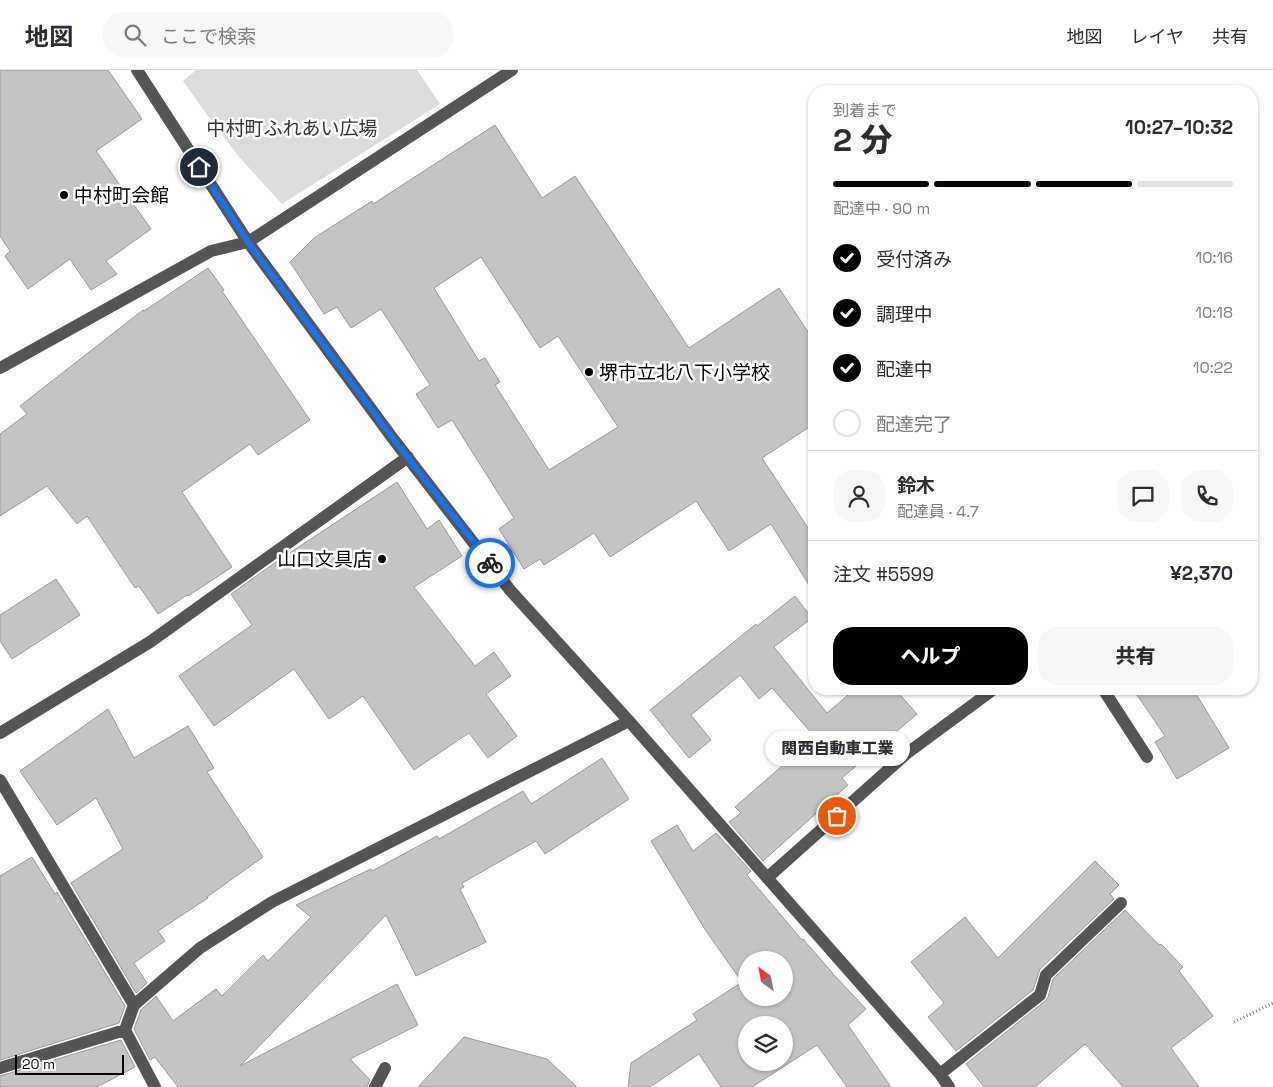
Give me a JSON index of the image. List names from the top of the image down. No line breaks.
{"parks":["中村町ふれあい広場"],"places":["中村町会館","堺市立北八下小学校","山口文具店","関西自動車工業"],"scale_bar":"20 m","north":"top left","page":{"header":"地図","search":"ここで検索","nav":["地図","レイヤ","共有"],"heading":["2 分","到着まで","10:27–10:32"],"panel":["鈴木","配達員 · 4.7","注文 #5599","¥2,370"],"bar":"配達中 · 90 m","list":[["受付済み","10:16"],["調理中","10:18"],["配達中","10:22"],"配達完了"],"buttons":["ヘルプ","共有"],"bubble":"関西自動車工業","scale":"20 m"}}
